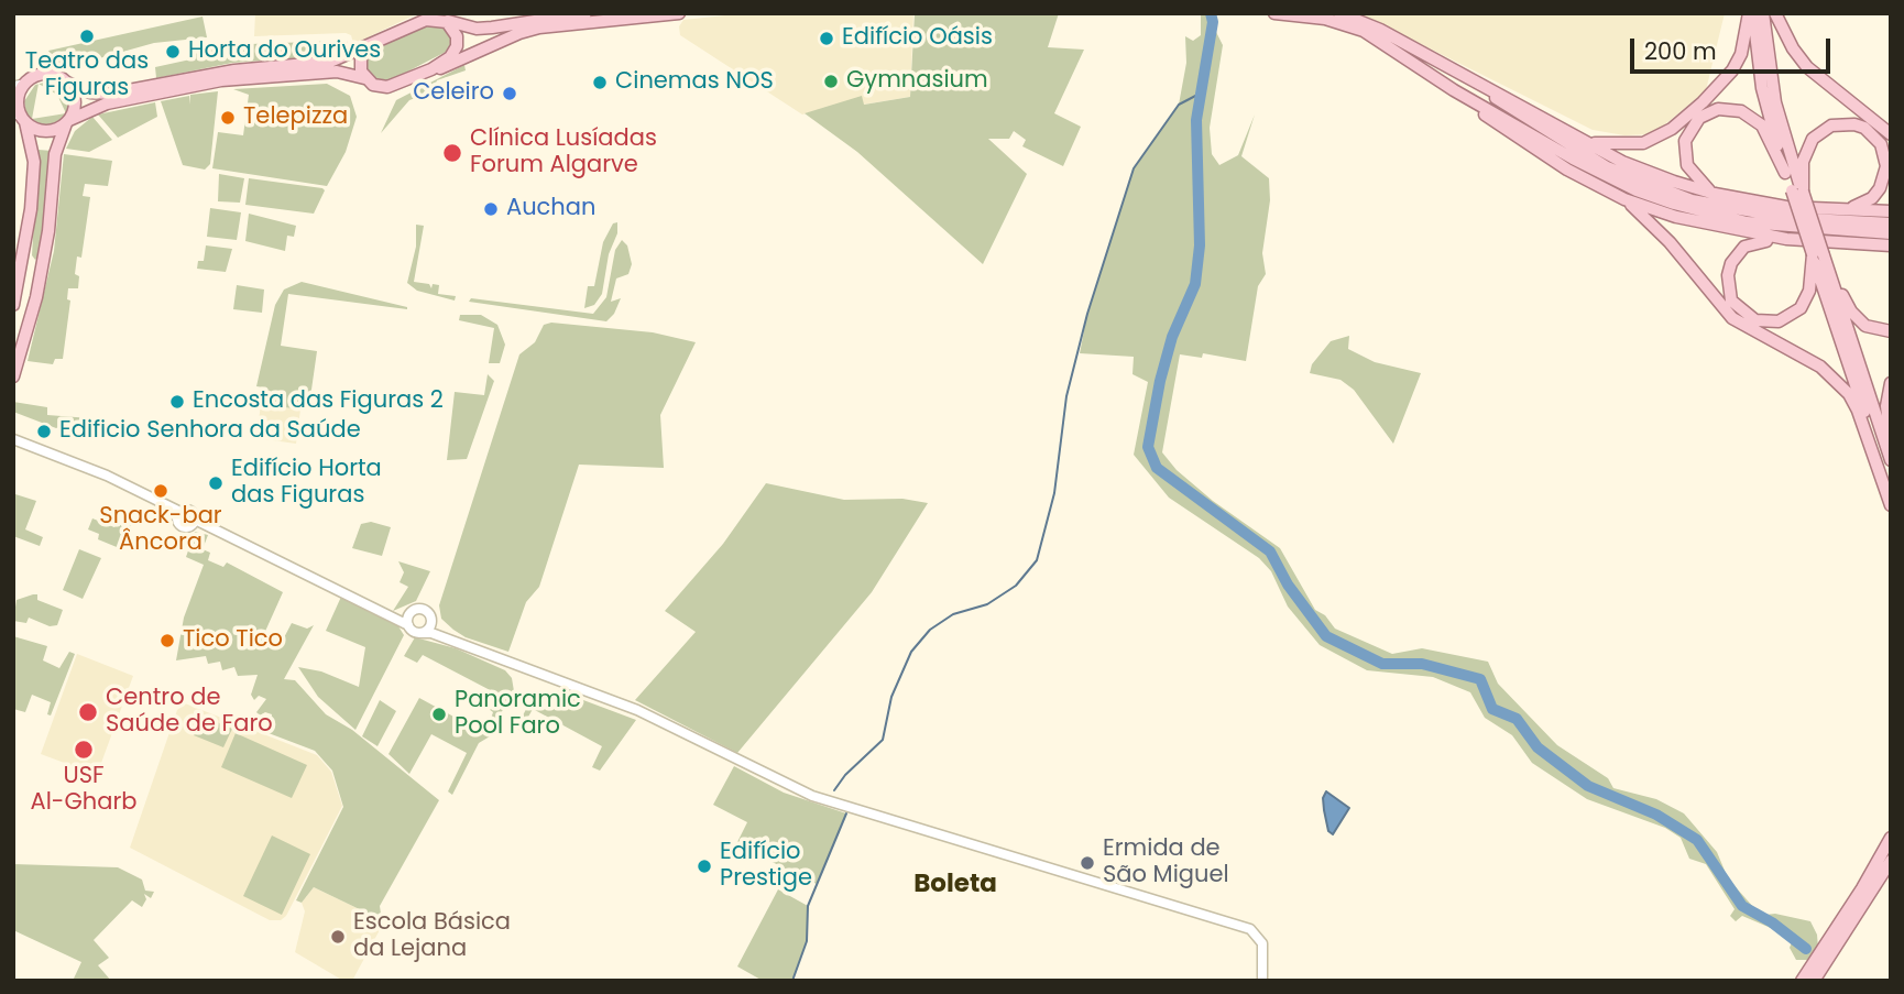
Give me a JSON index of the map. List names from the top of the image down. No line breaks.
{"districts":["Boleta"],"places":["Teatro das Figuras","Edifício Oásis","Horta do Ourives","Gymnasium","Cinemas NOS","Celeiro","Telepizza","Clínica Lusíadas Forum Algarve","Auchan","Encosta das Figuras 2","Edificio Senhora da Saúde","Edifício Horta das Figuras","Snack-bar Âncora","Tico Tico","Centro de Saúde de Faro","Panoramic Pool Faro","USF Al-Gharb","Ermida de São Miguel","Edifício Prestige","Escola Básica da Lejana"],"scale_bar":"200 m"}
